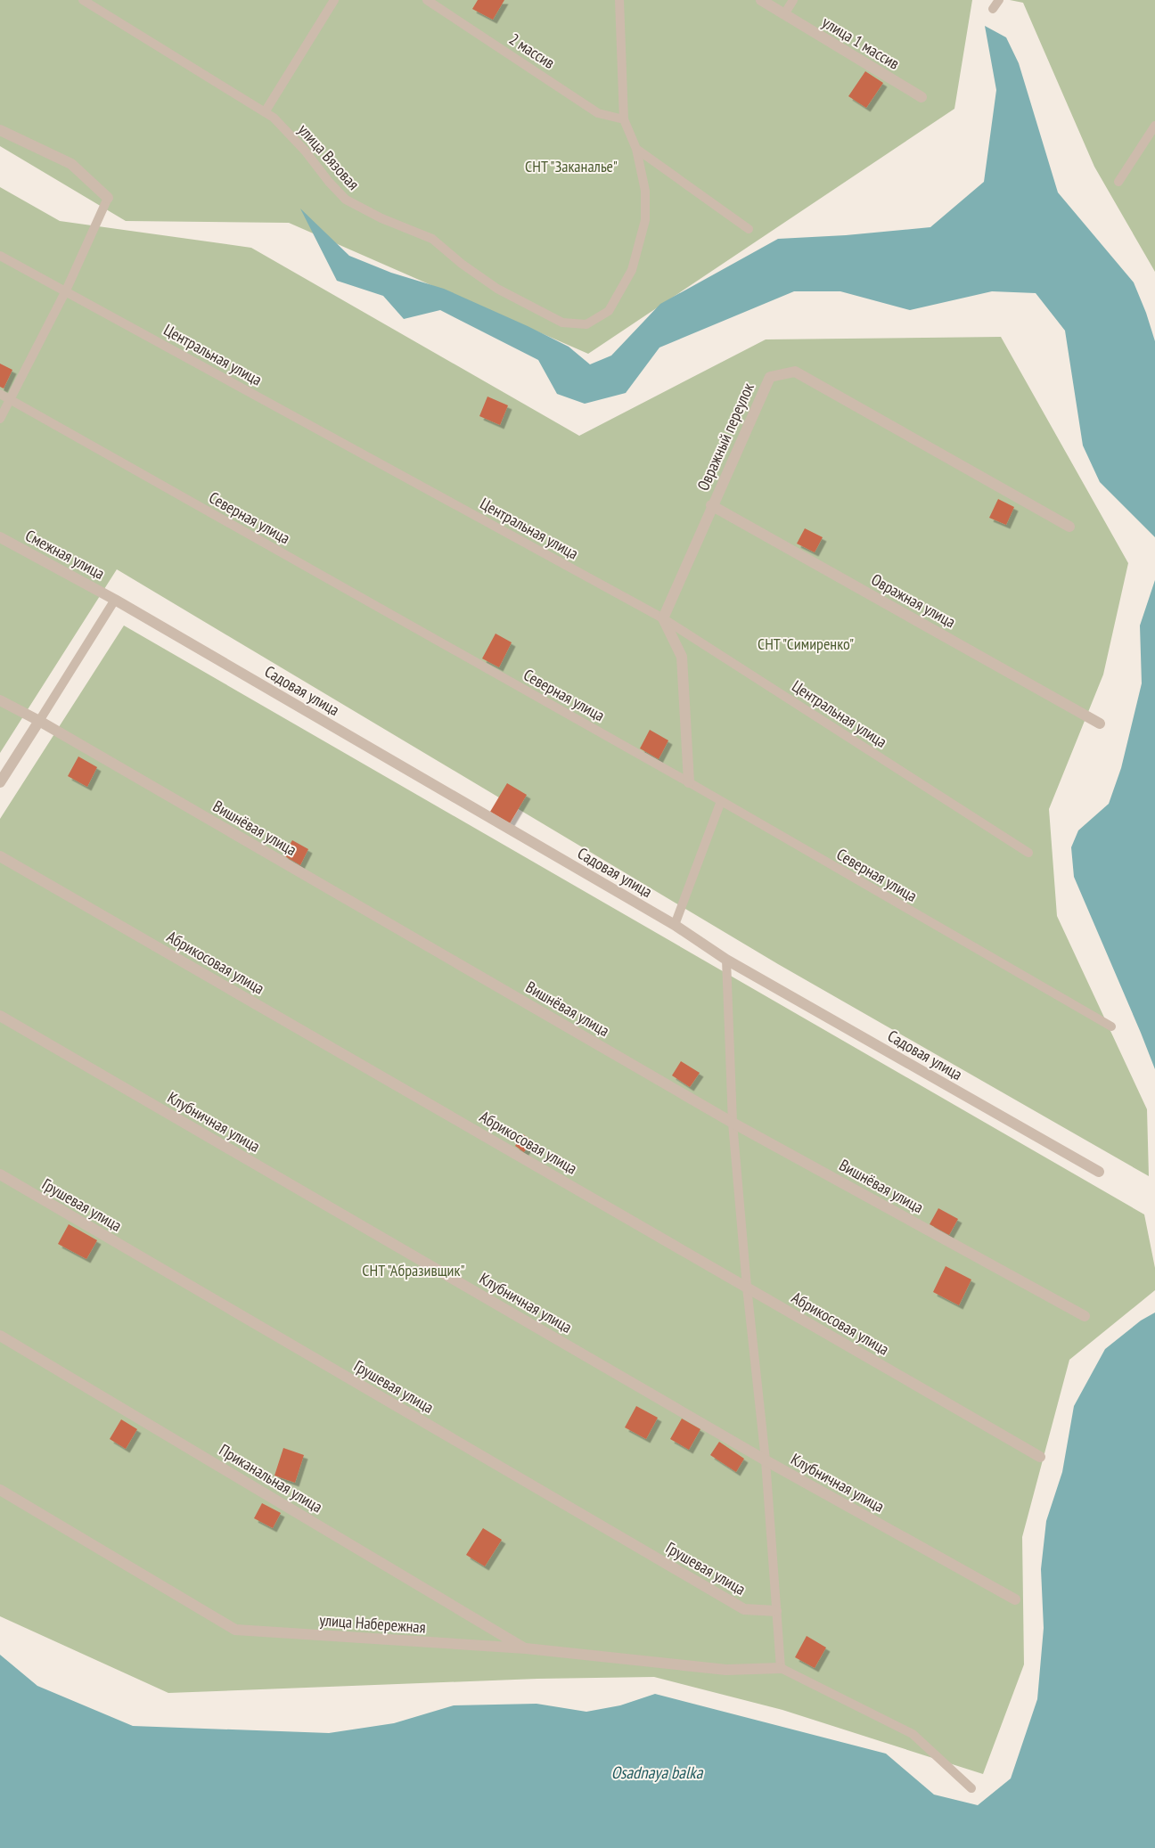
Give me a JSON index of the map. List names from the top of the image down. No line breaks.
{"streets":{"street":["улица 1 массив","Овражный переулок","Смежная улица","Овражная улица","Садовая улица","Вишнёвая улица","Абрикосовая улица","Клубничная улица","Грушевая улица","Приканальная улица","улица Набережная"],"lane":["2 массив","улица Вязовая","Центральная улица","Северная улица"]},"crossings":[["Центральная улица","Овражный переулок"],["Овражный переулок","Овражная улица"],["Смежная улица","Садовая улица"],["Приканальная улица","улица Набережная"]],"water":["Osadnaya balka"],"parks":["СНТ \"Заканалье\"","СНТ \"Симиренко\"","СНТ \"Абразивщик\""]}
